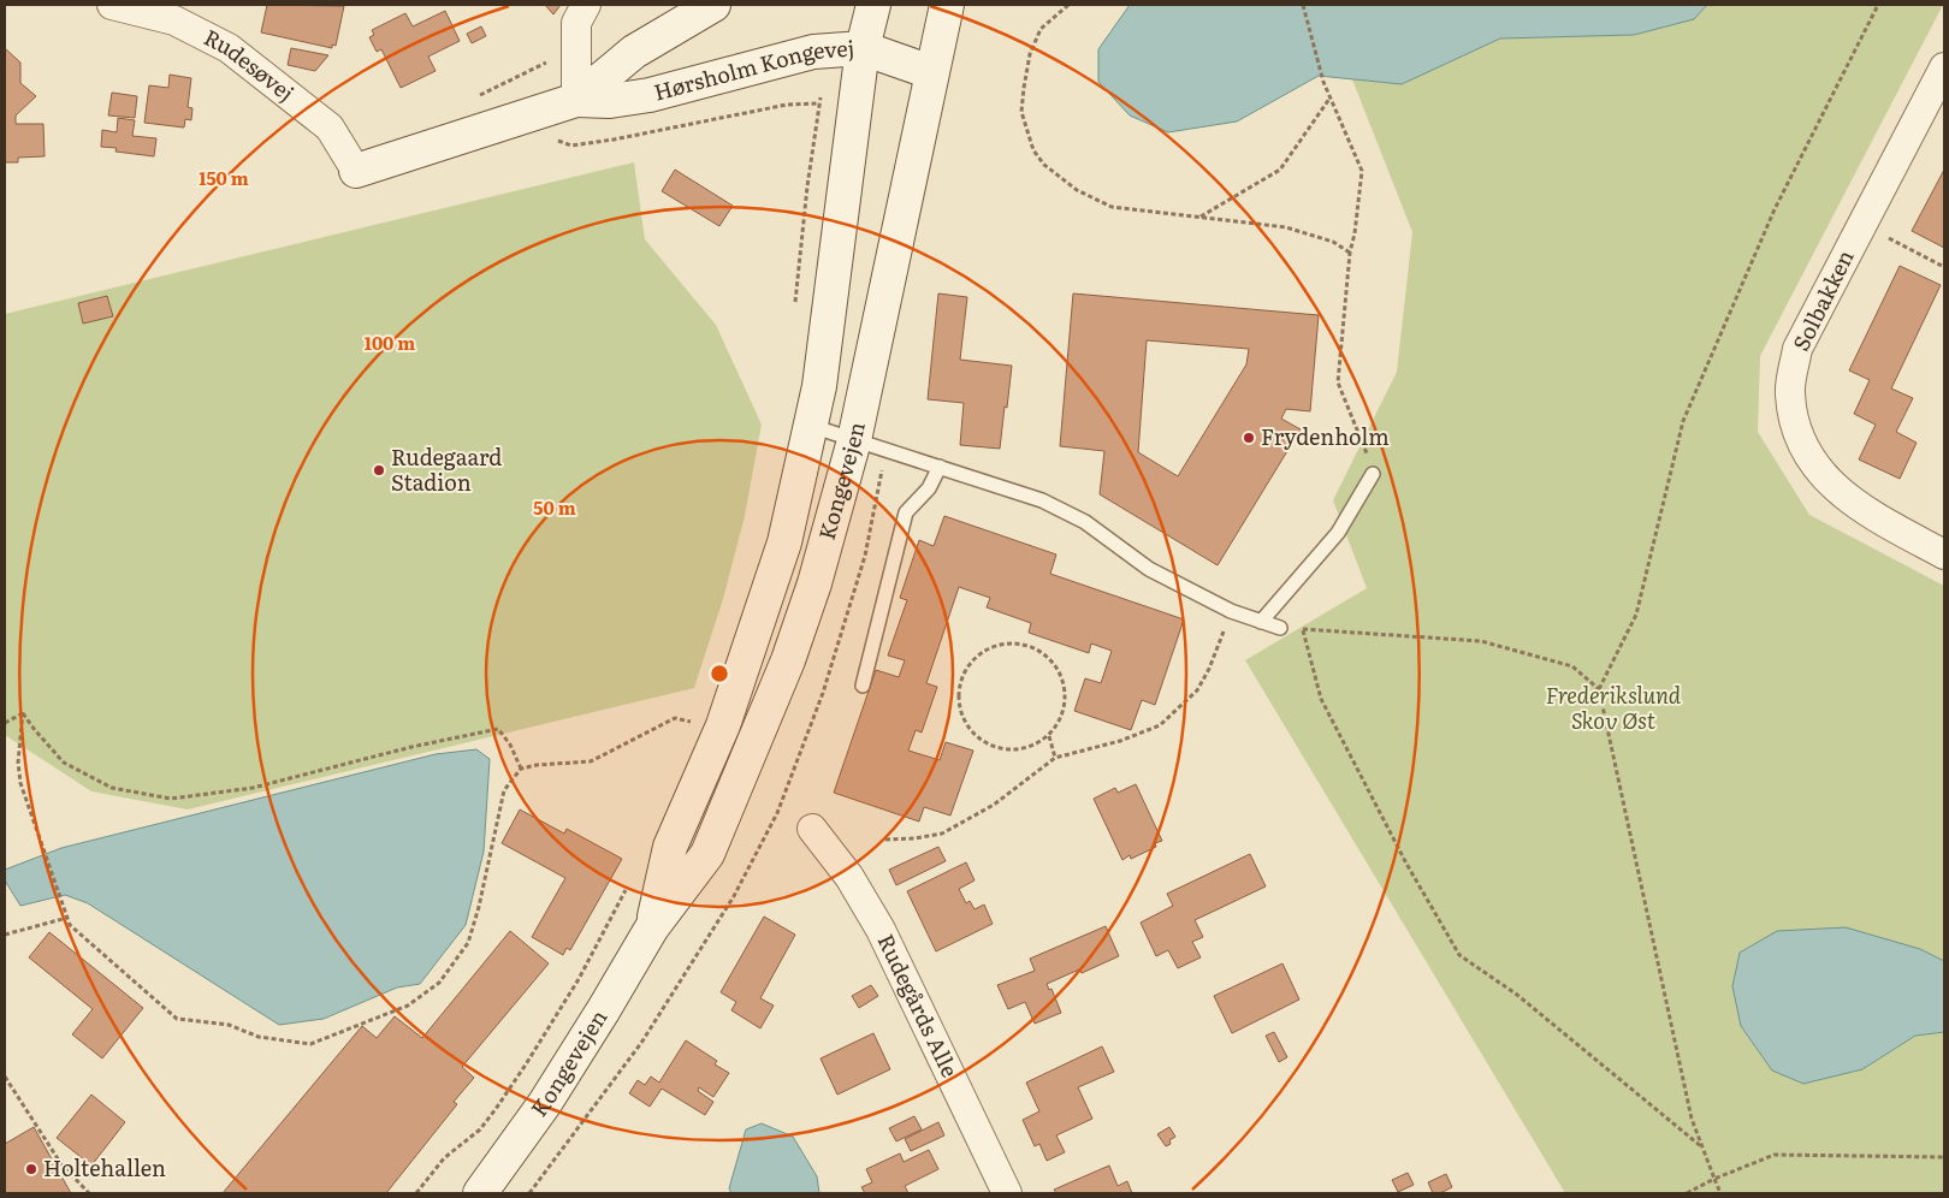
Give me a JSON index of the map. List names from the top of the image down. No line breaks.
{"streets":{"main road":["Hørsholm Kongevej","Kongevejen"],"street":["Rudesøvej","Solbakken","Rudegårds Alle"]},"crossings":[["Rudesøvej","Hørsholm Kongevej"],["Hørsholm Kongevej","Kongevejen"]],"parks":["Frederikslund Skov Øst"],"places":["Frydenholm","Rudegaard Stadion","Holtehallen"],"rings":["150 m","100 m","50 m"]}
